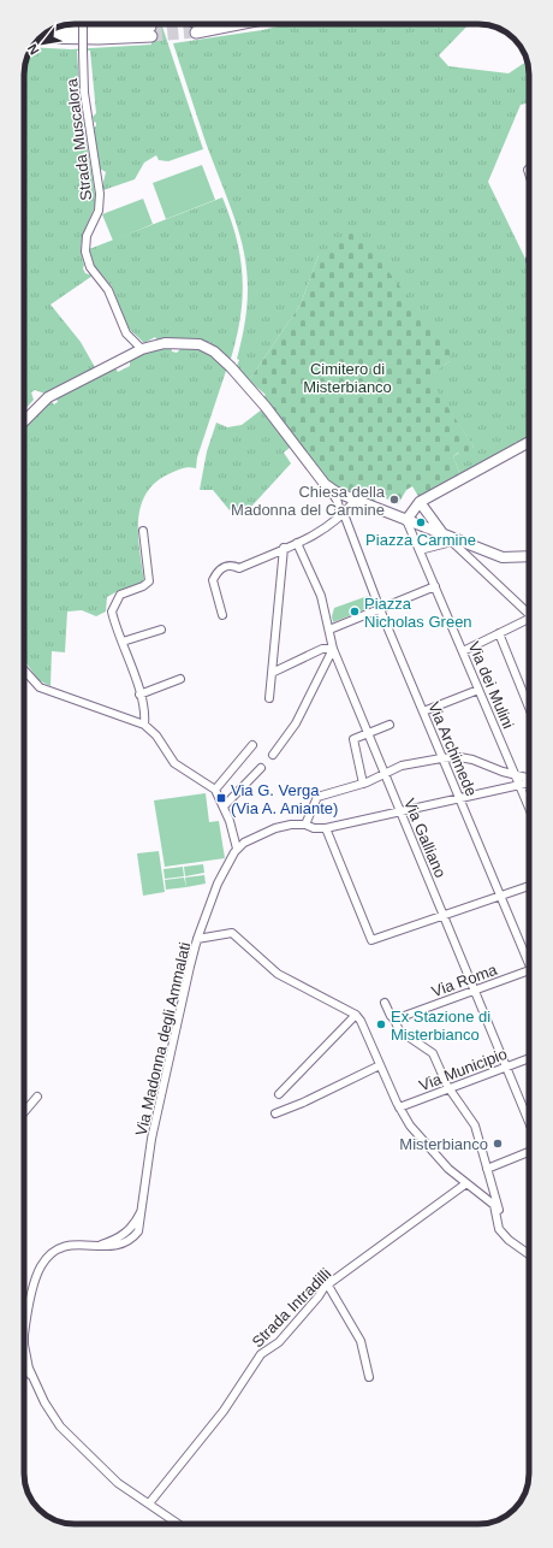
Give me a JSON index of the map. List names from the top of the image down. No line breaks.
{"streets":{"street":["Strada Muscalora","Via dei Mulini","Via Archimede","Via Galliano","Via Roma","Via Madonna degli Ammalati","Via Municipio","Strada Intradilli"]},"crossings":[["Via Galliano","Via Roma"],["Via Galliano","Via Municipio"]],"parks":["Cimitero di Misterbianco"],"places":{"other":["Chiesa della Madonna del Carmine","Piazza Carmine","Piazza Nicholas Green","Ex Stazione di Misterbianco","Misterbianco"],"transit":["Via G. Verga (Via A. Aniante)"]},"north":"bottom left"}
